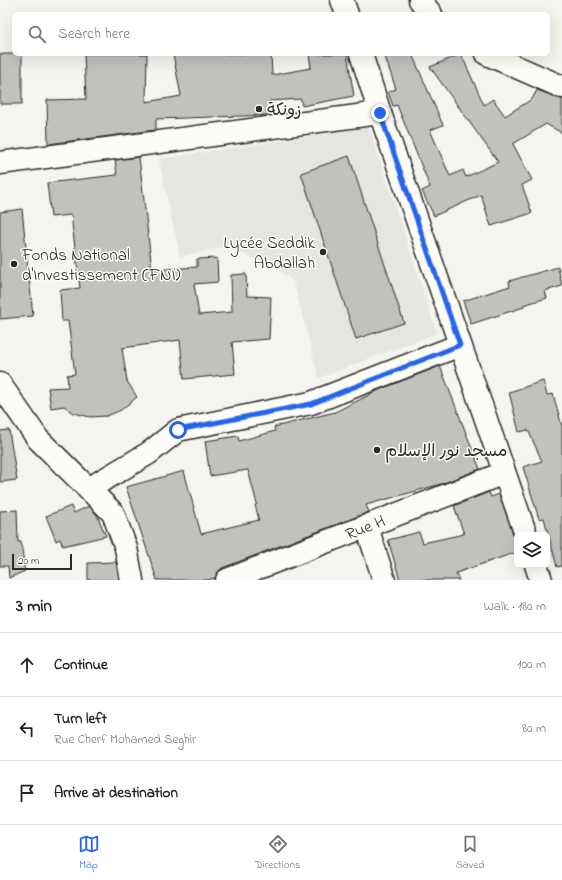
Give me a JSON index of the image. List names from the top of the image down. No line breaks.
{"streets":{"street":["Rue H"]},"places":["زونكة","Lycée Seddik Abdallah","Fonds National d'Investissement (FNI)","مسجد نور الإسلام"],"scale_bar":"20 m","page":{"search":"Search here","scale":"20 m","heading":["3 min","Walk · 180 m"],"list":[["Continue","100 m"],["Turn left","Rue Cherf Mohamed Seghir","80 m"],"Arrive at destination"],"nav":["Map","Directions","Saved"]}}
